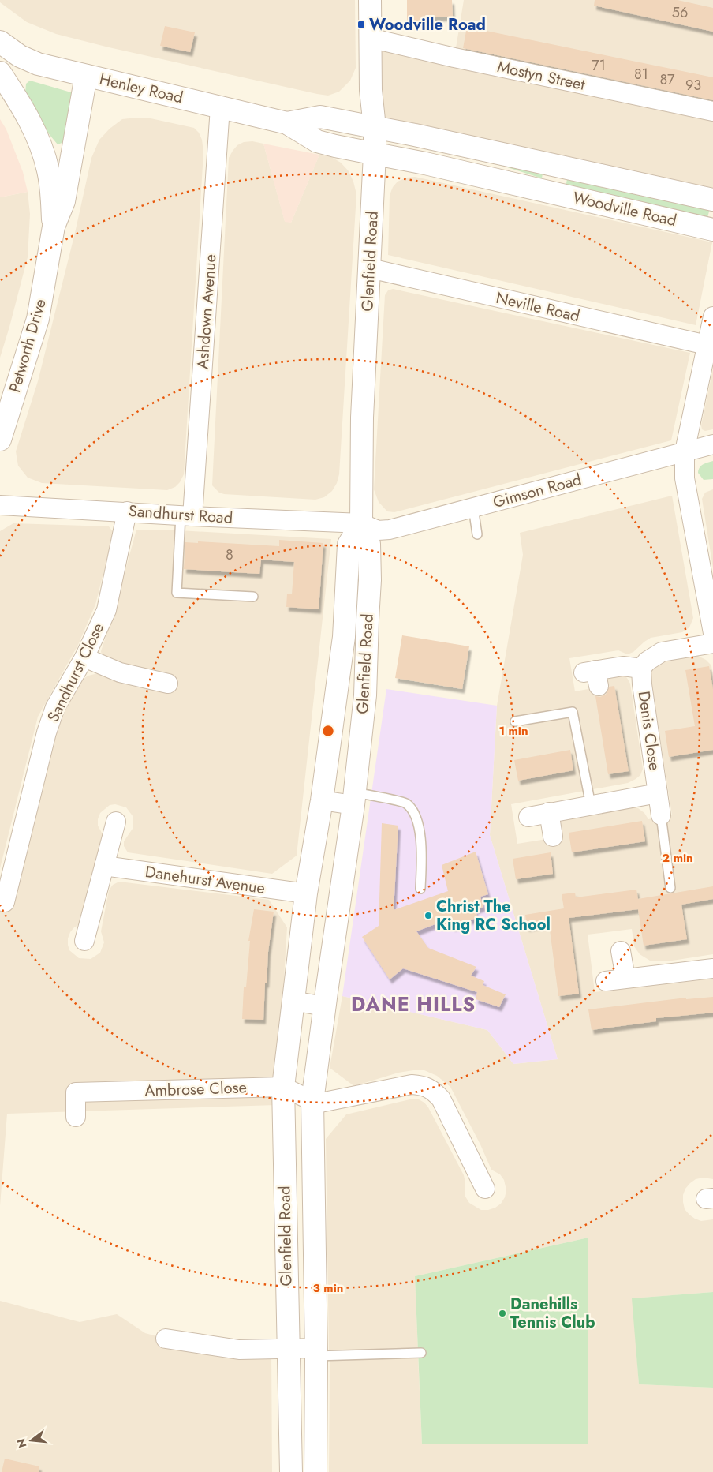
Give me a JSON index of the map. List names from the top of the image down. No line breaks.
{"streets":{"street":["Mostyn Street","Henley Road","Woodville Road","Glenfield Road","Neville Road","Ashdown Avenue","Petworth Drive","Gimson Road","Sandhurst Road","Sandhurst Close","Denis Close","Danehurst Avenue","Ambrose Close"]},"crossings":[["Mostyn Street","Glenfield Road"],["Henley Road","Woodville Road"],["Henley Road","Glenfield Road"],["Henley Road","Ashdown Avenue"],["Henley Road","Petworth Drive"],["Woodville Road","Glenfield Road"],["Glenfield Road","Neville Road"],["Glenfield Road","Gimson Road"],["Glenfield Road","Sandhurst Road"],["Glenfield Road","Danehurst Avenue"],["Glenfield Road","Ambrose Close"],["Ashdown Avenue","Sandhurst Road"],["Gimson Road","Sandhurst Road"],["Sandhurst Road","Sandhurst Close"]],"districts":["DANE HILLS"],"places":{"transit":["Woodville Road"],"other":["Christ The King RC School","Danehills Tennis Club"]},"house_numbers":["56","71","81","87","93","8"],"north":"left","rings":["1 min","2 min","3 min"]}
